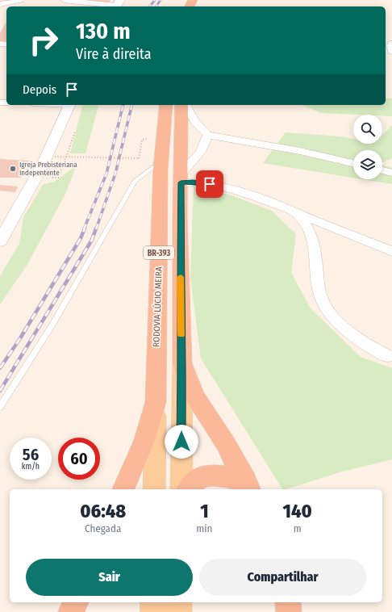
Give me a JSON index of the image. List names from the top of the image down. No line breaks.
{"streets":{"highway":["BR-393","RODOVIA LÚCIO MEIRA"]},"places":["Igreja Prebisteriana Indepentente"],"page":{"turn":["130 m","Vire à direita"],"then":"Depois","speed":"56 km/h","limit":"60","eta":["06:48","Chegada","1","min","140","m"],"buttons":["Sair","Compartilhar"]}}
